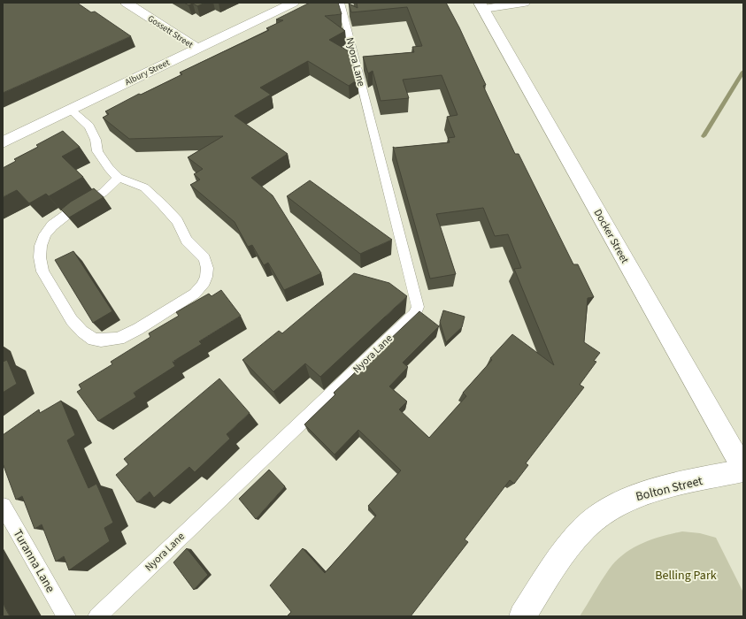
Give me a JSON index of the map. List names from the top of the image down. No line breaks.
{"streets":{"street":["Gossett Street","Albury Street","Docker Street","Bolton Street"],"lane":["Nyora Lane","Turanna Lane"]},"crossings":[["Gossett Street","Albury Street"],["Docker Street","Bolton Street"]],"parks":["Belling Park"]}
